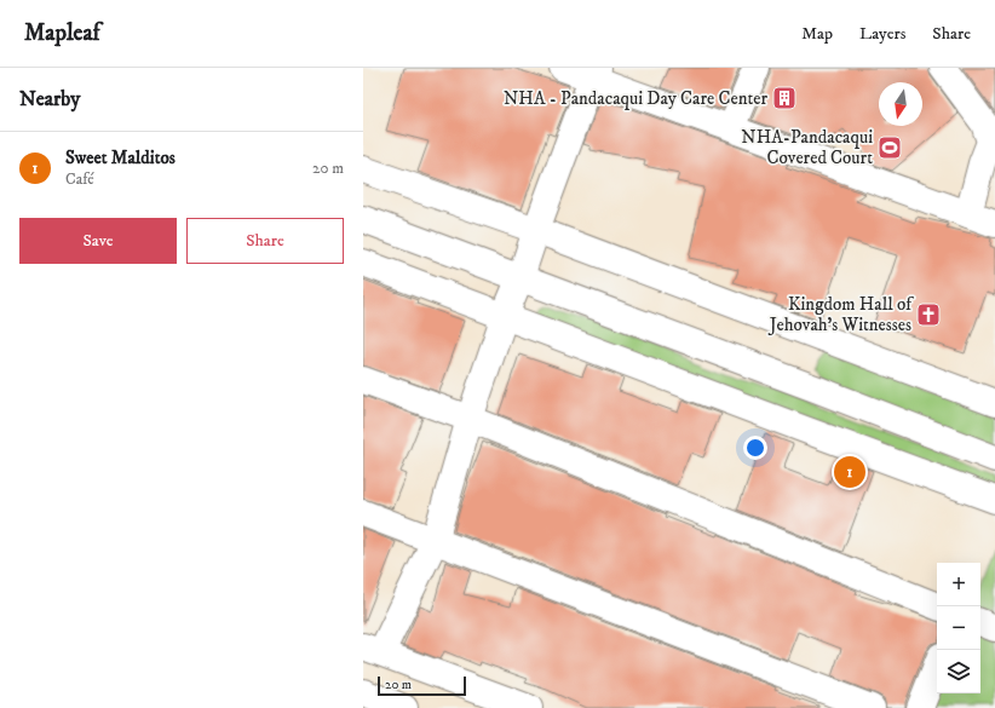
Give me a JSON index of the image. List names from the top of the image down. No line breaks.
{"places":{"building":["NHA - Pandacaqui Day Care Center"],"sports":["NHA-Pandacaqui Covered Court"],"church":["Kingdom Hall of Jehovah's Witnesses"]},"scale_bar":"20 m","north":"bottom","page":{"header":"Mapleaf","nav":["Map","Layers","Share"],"heading":"Nearby","list":[{"mark":"1","name":"Sweet Malditos","note":"Café","value":"20 m"}],"buttons":["Save","Share"],"pins":"1","map_buttons":["+","−"],"scale":"20 m"}}
